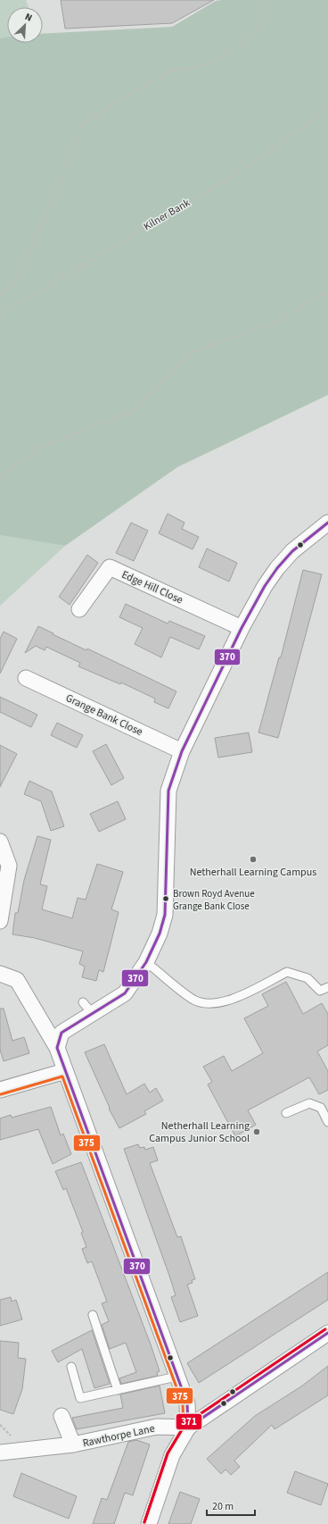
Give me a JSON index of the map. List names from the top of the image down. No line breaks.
{"streets":{"street":["Edge Hill Close","Grange Bank Close","Rawthorpe Lane"],"path":["Kilner Bank"]},"places":["Netherhall Learning Campus","Brown Royd Avenue Grange Bank Close","Netherhall Learning Campus Junior School"],"lines":["transit line 370","transit line 375","transit line 371"],"scale_bar":"20 m","north":"top right"}
